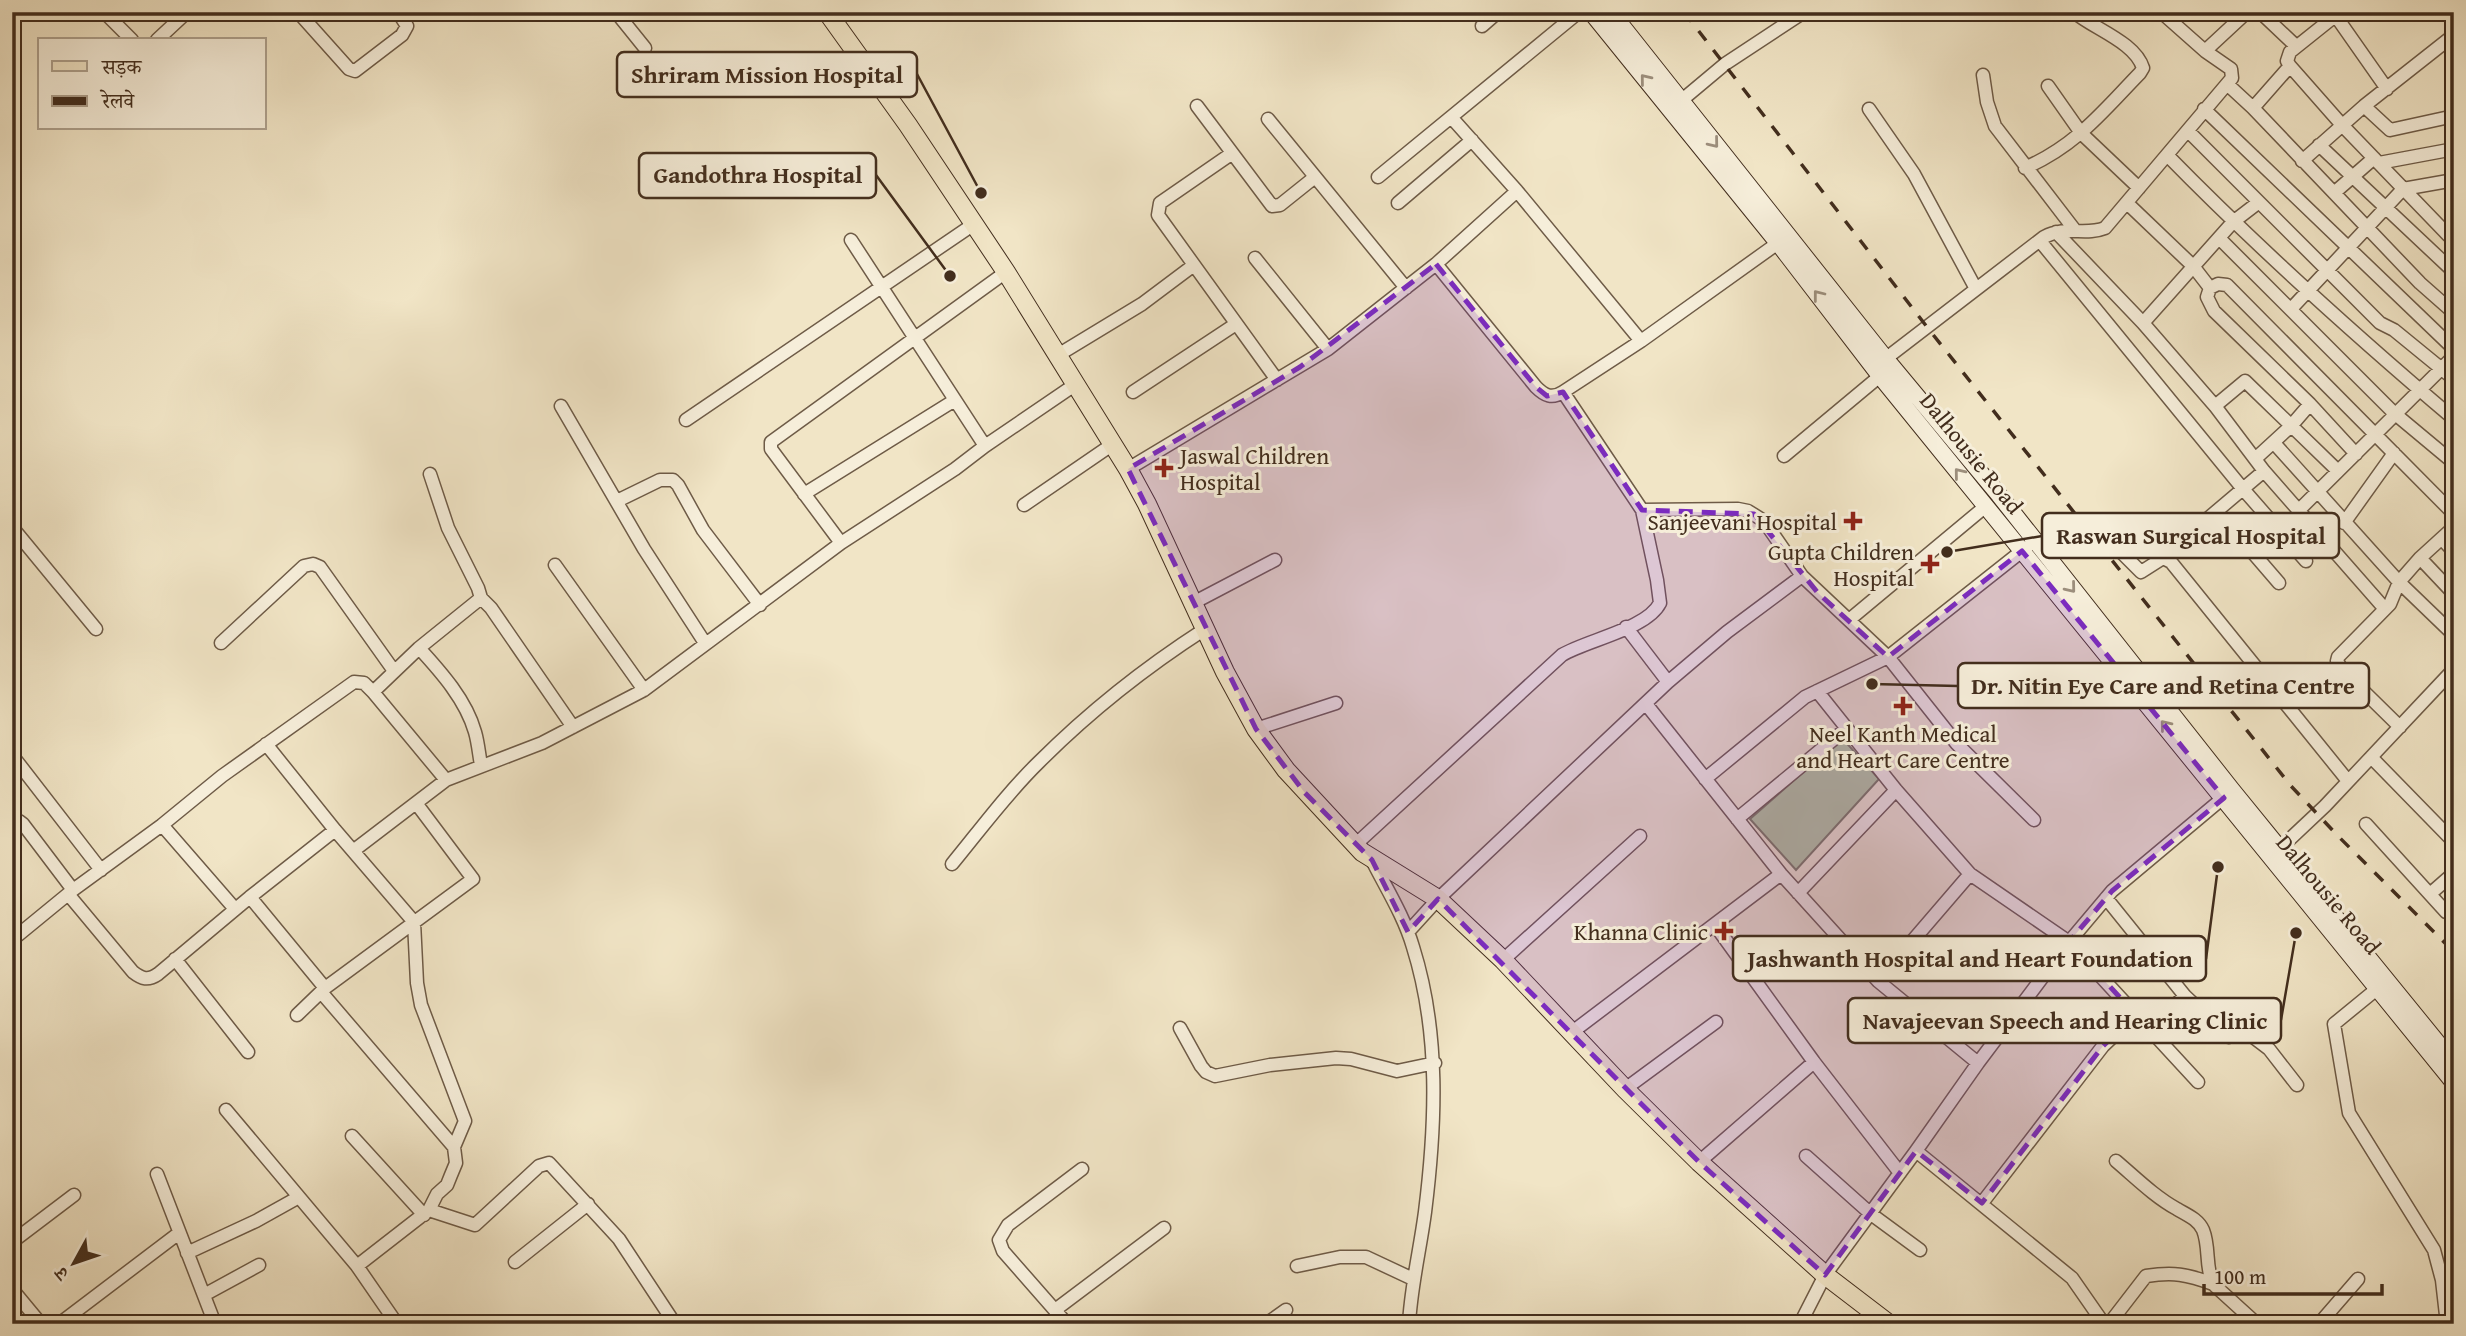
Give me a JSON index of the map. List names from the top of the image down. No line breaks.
{"streets":{"street":["Dalhousie Road"]},"places":{"other":["Shriram Mission Hospital","Gandothra Hospital","Raswan Surgical Hospital","Dr. Nitin Eye Care and Retina Centre","Jashwanth Hospital and Heart Foundation","Navajeevan Speech and Hearing Clinic"],"health":["Jaswal Children Hospital","Sanjeevani Hospital","Gupta Children Hospital","Neel Kanth Medical and Heart Care Centre","Khanna Clinic"]},"legend":["सड़क","रेलवे"],"scale_bar":"100 m","north":"bottom left"}
